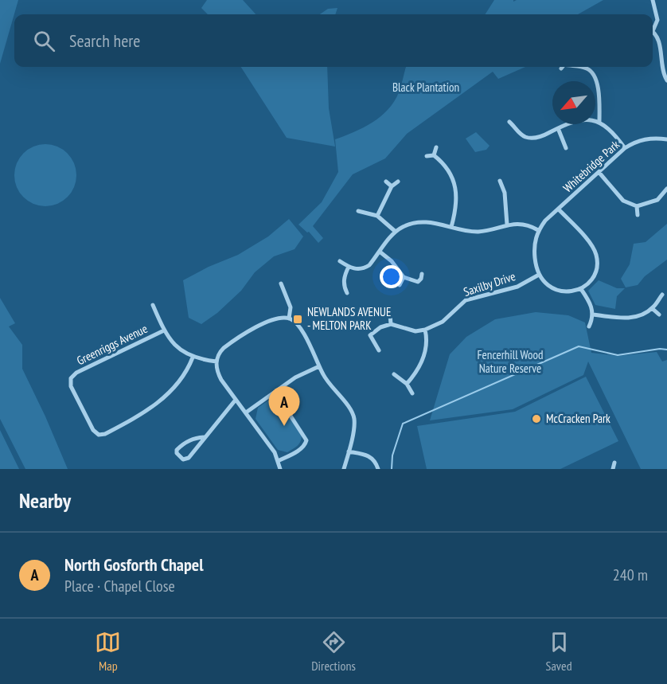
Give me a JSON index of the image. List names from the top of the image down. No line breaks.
{"streets":{"street":["Whitebridge Park","Saxilby Drive","Greenriggs Avenue"]},"crossings":[["Whitebridge Park","Saxilby Drive"]],"parks":["Black Plantation","Fencerhill Wood Nature Reserve"],"places":{"transit":["NEWLANDS AVENUE - MELTON PARK"],"other":["McCracken Park"]},"north":"bottom left","page":{"search":"Search here","pins":"A","heading":"Nearby","list":[{"mark":"A","name":"North Gosforth Chapel","note":"Place · Chapel Close","value":"240 m"}],"nav":["Map","Directions","Saved"]}}
